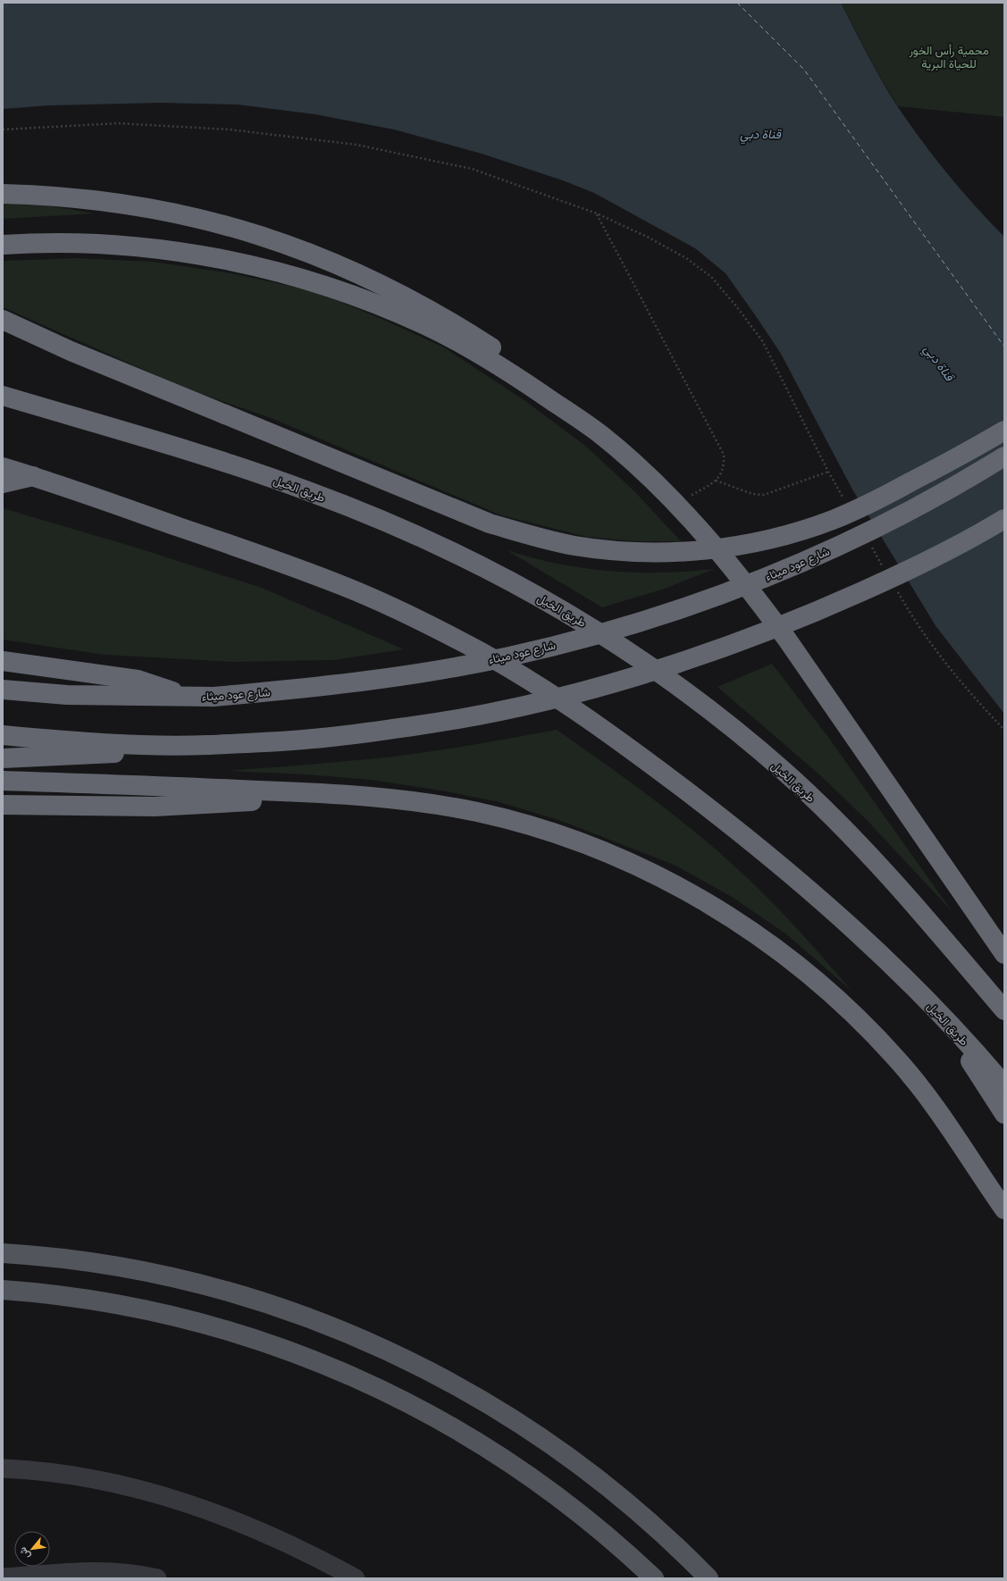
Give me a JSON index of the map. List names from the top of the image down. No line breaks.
{"streets":{"highway":["طريق الخيل","شارع عود ميثاء"]},"water":["قناة دبي"],"parks":["محمية رأس الخور للحياة البرية"],"north":"bottom left"}
